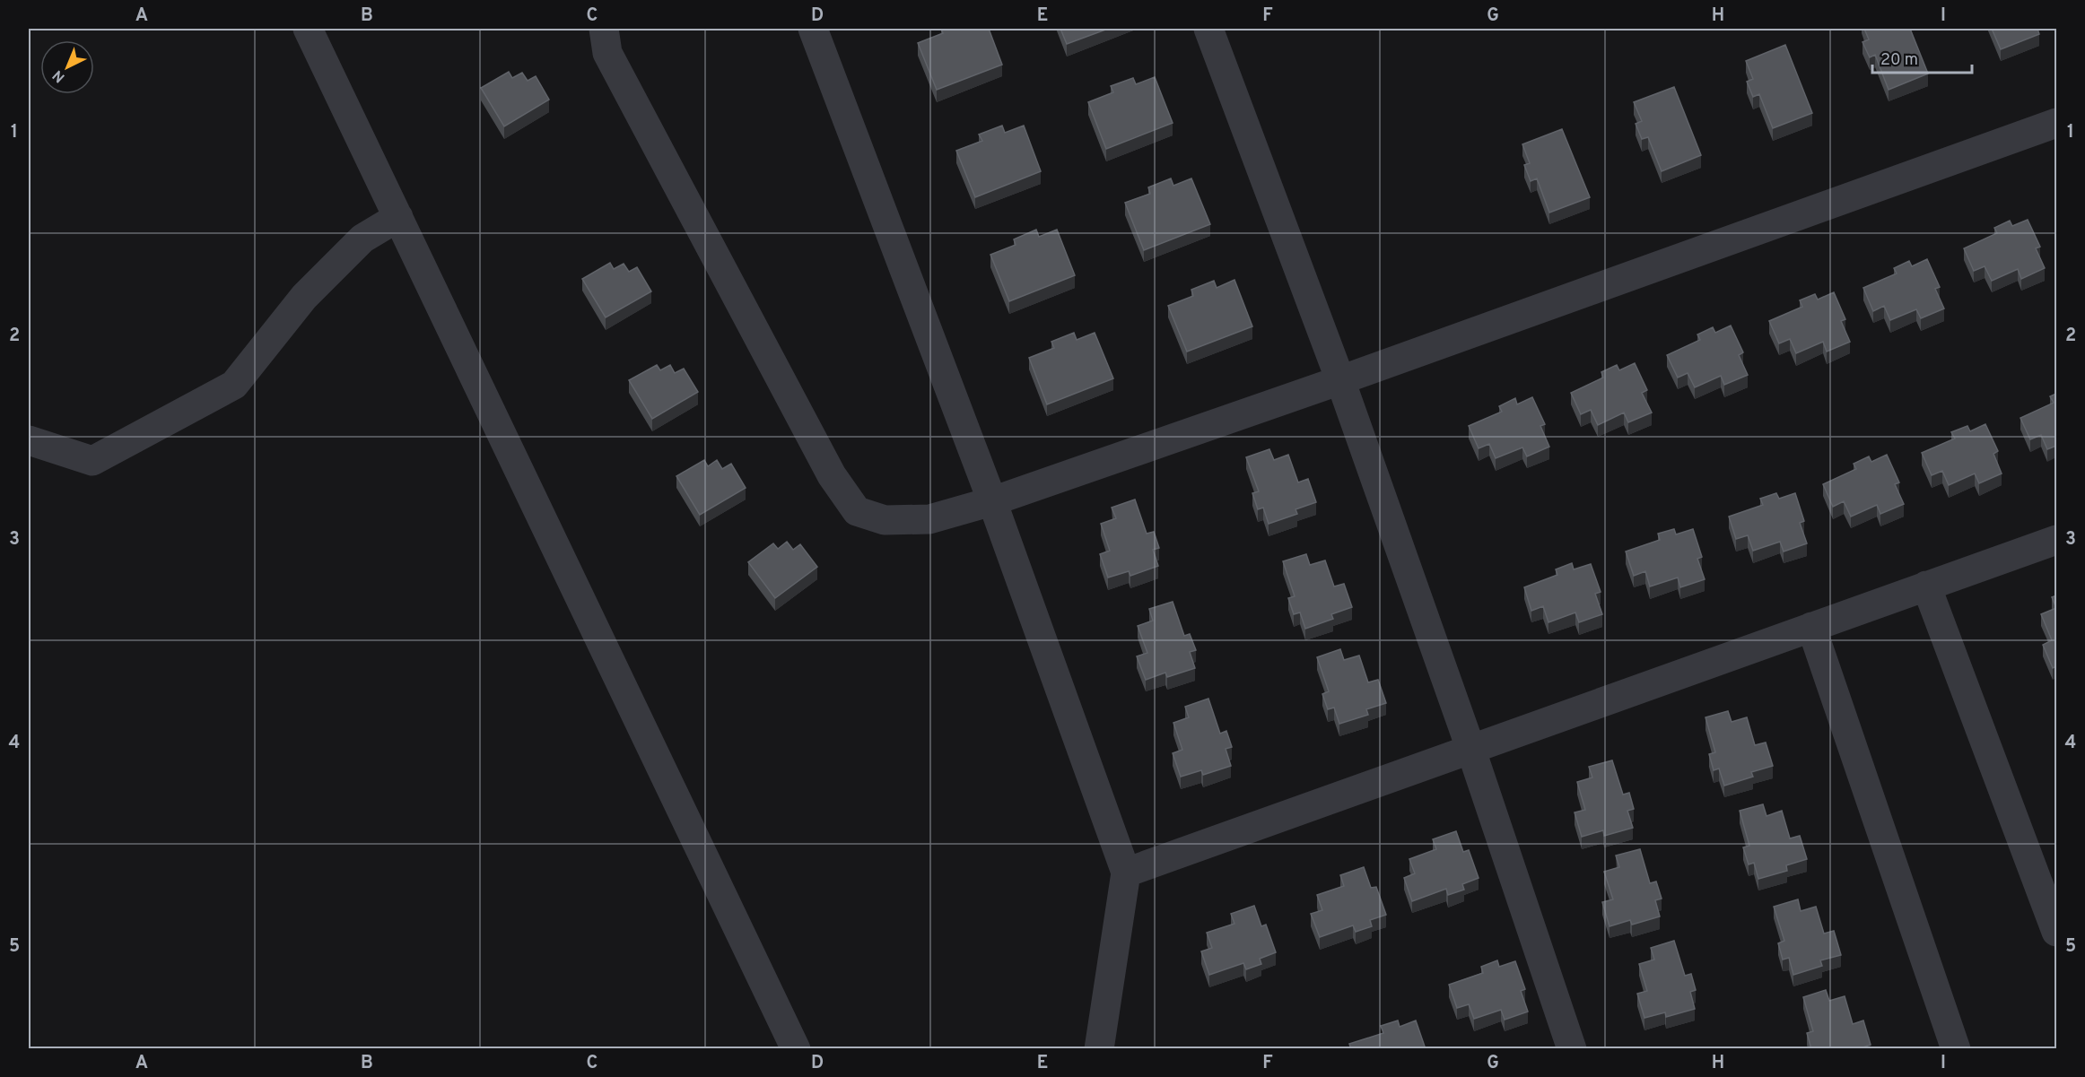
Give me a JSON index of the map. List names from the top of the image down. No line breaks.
{"scale_bar":"20 m","north":"bottom left","grid":{"columns":["A","B","C","D","E","F","G","H","I"],"rows":["1","2","3","4","5"]}}
